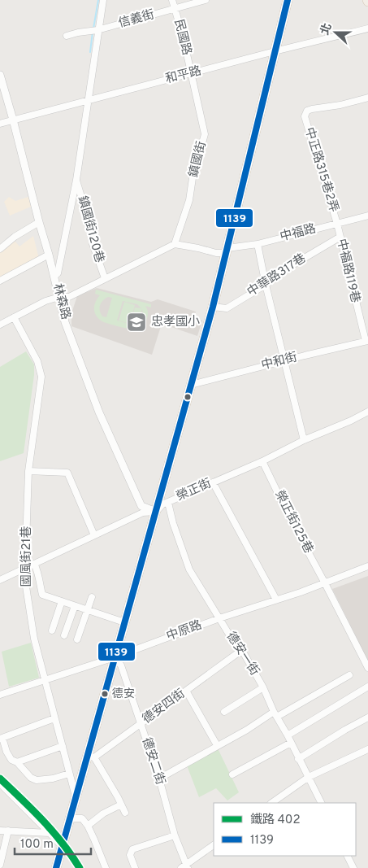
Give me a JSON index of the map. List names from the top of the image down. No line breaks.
{"streets":{"street":["信義街","民國路","和平路","鎮國街","中正路315巷2弄","鎮國街120巷","中福路","中福路119巷","中華路317巷","林森路","中和街","榮正街","榮正街125巷","國風街21巷","中原路","德安一街","德安四街","德安二街"]},"crossings":[["信義街","民國路"],["民國路","和平路"],["民國路","鎮國街"],["和平路","鎮國街"],["和平路","林森路"],["中正路315巷2弄","中福路"],["中正路315巷2弄","中福路119巷"],["中福路","中福路119巷"],["中福路119巷","中華路317巷"],["中福路119巷","中和街"],["林森路","榮正街"],["榮正街","榮正街125巷"],["榮正街","國風街21巷"],["榮正街","德安一街"],["榮正街125巷","中原路"],["國風街21巷","中原路"],["中原路","德安一街"],["中原路","德安二街"],["德安一街","德安四街"],["德安四街","德安二街"]],"places":{"school or university":["忠孝國小"],"other":["德安"]},"lines":["transit line 1139","rail line 402"],"legend":["鐵路 402","1139"],"scale_bar":"100 m","north":"left"}
